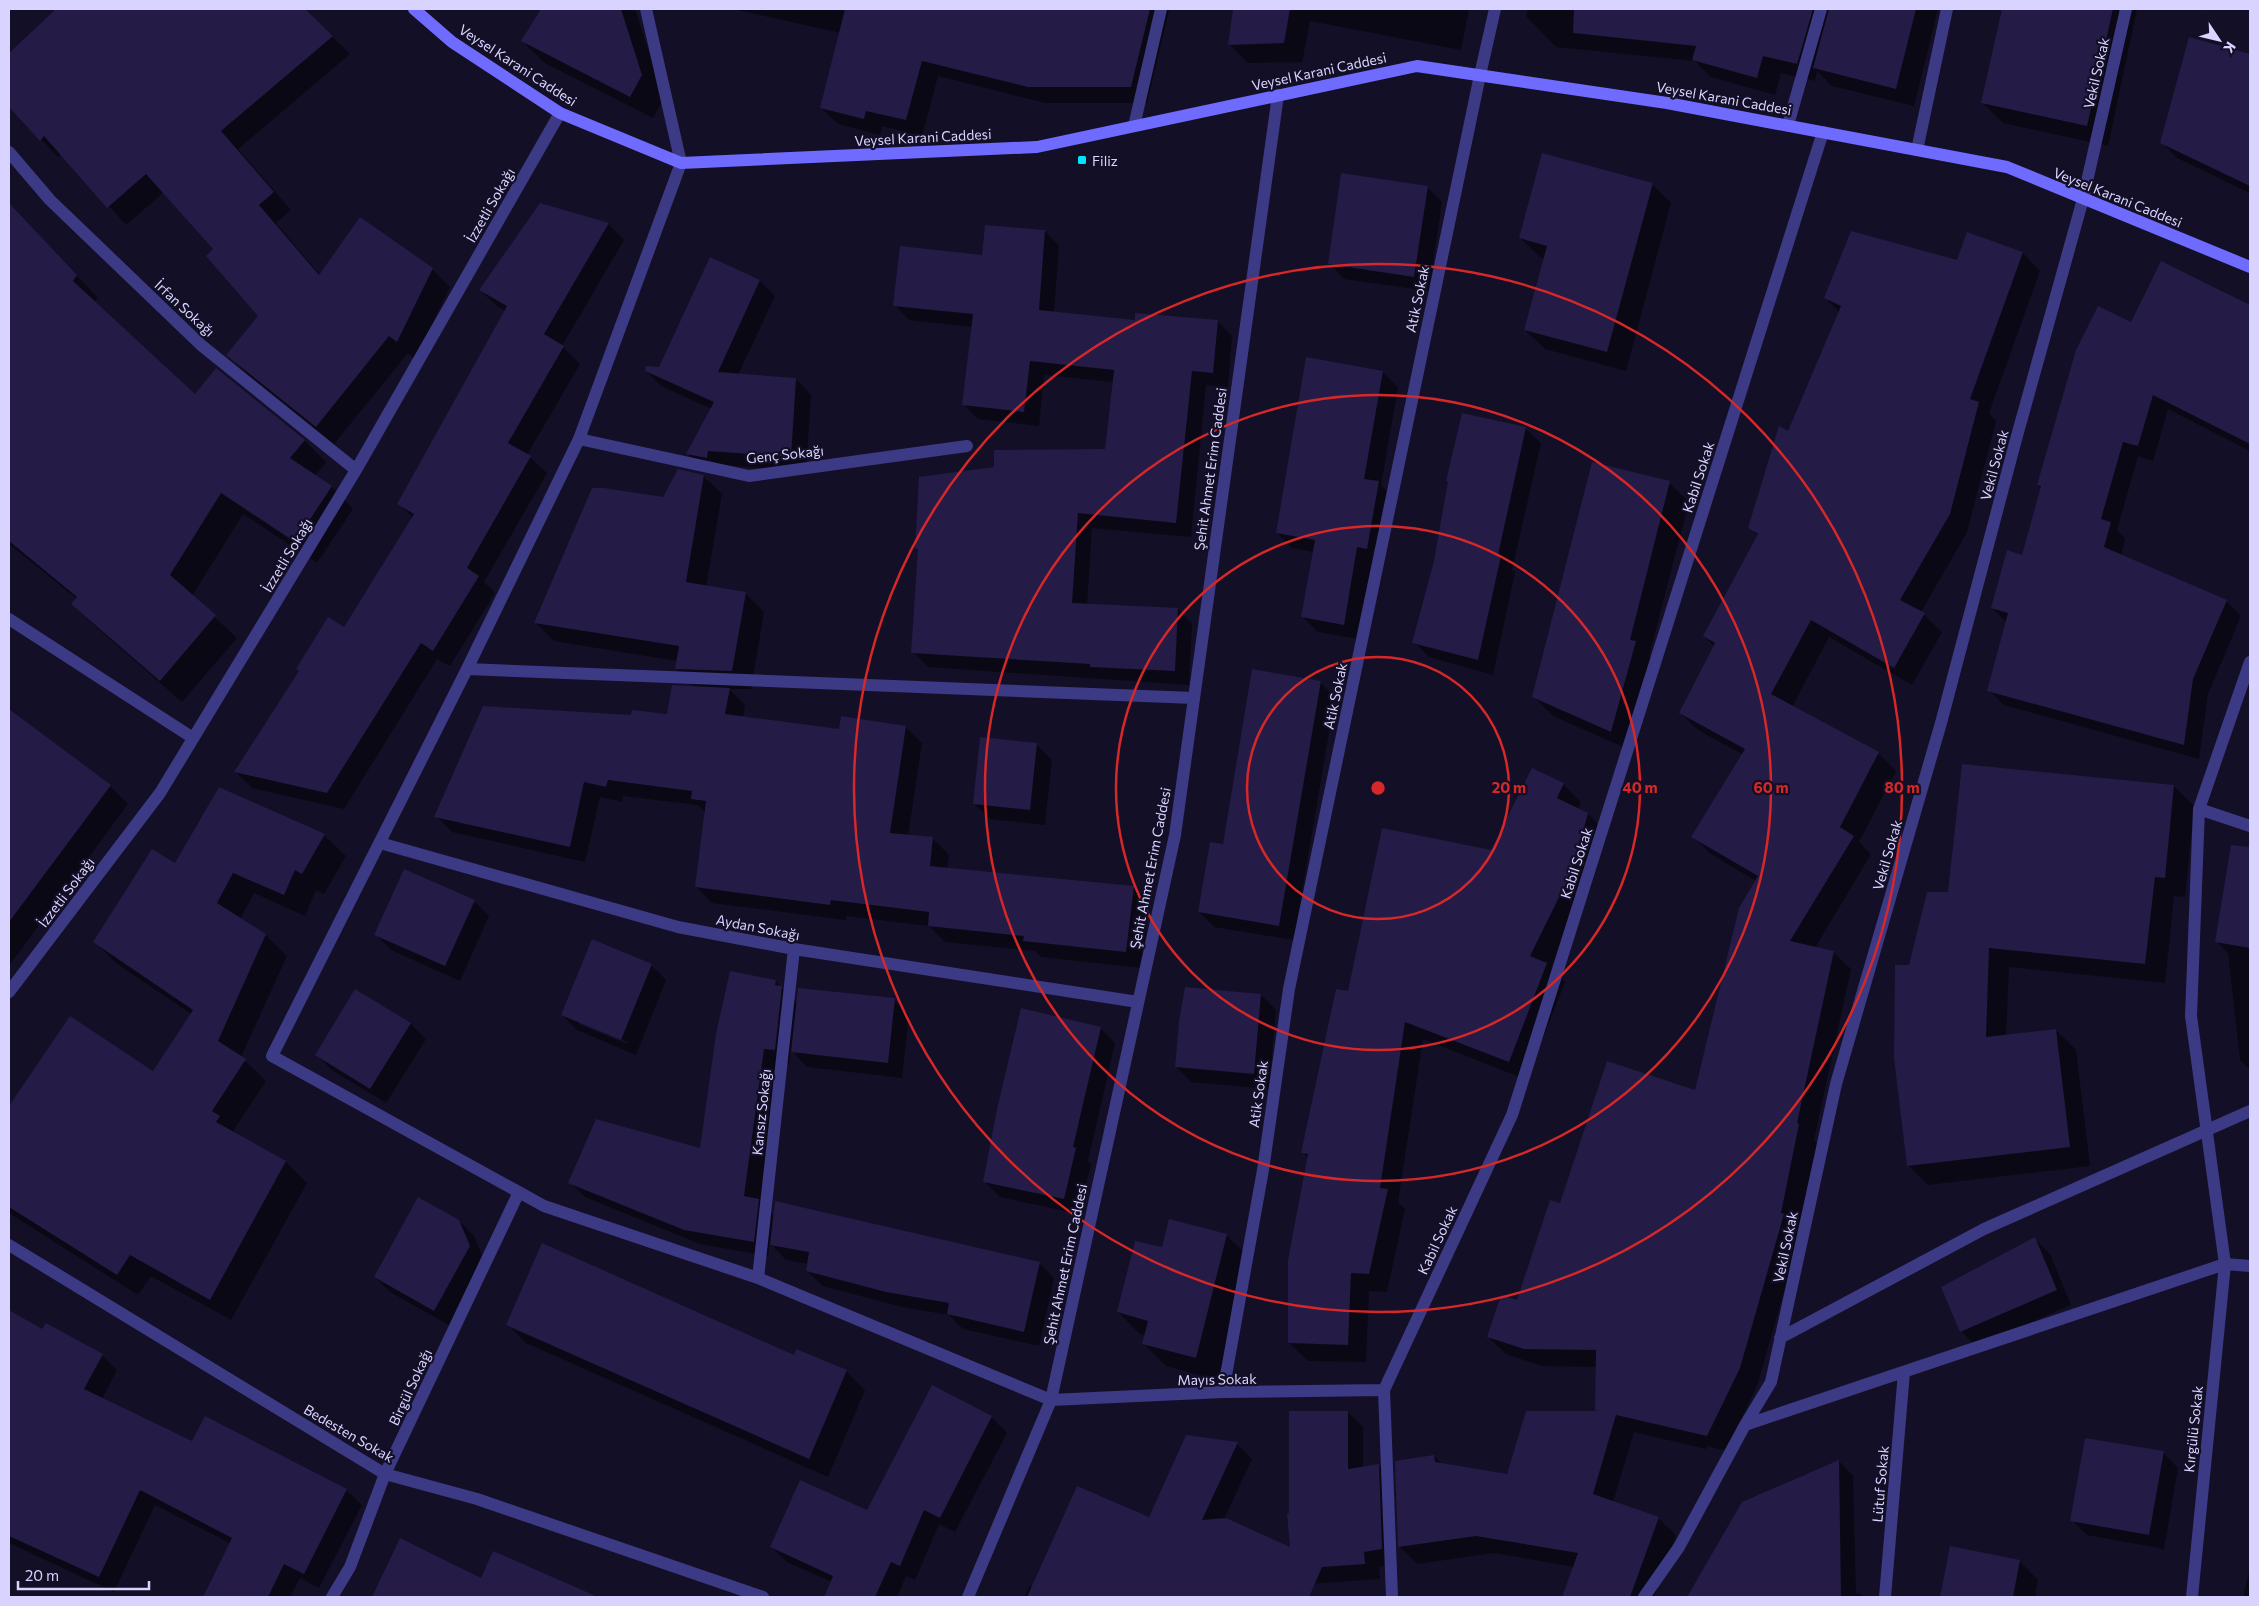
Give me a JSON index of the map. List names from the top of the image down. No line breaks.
{"streets":{"main road":["Veysel Karani Caddesi"],"street":["Vekil Sokak","İzzetli Sokağı","Atik Sokak","İrfan Sokağı","Genç Sokağı","Şehit Ahmet Erim Caddesi","Kabil Sokak","Aydan Sokağı","Kansız Sokağı","Mayıs Sokak","Birgül Sokağı","Kırgülü Sokak","Bedesten Sokak","Lütuf Sokak"]},"crossings":[["Veysel Karani Caddesi","Vekil Sokak"],["Veysel Karani Caddesi","İzzetli Sokağı"],["Veysel Karani Caddesi","Atik Sokak"],["Veysel Karani Caddesi","Şehit Ahmet Erim Caddesi"],["Veysel Karani Caddesi","Kabil Sokak"],["İzzetli Sokağı","İrfan Sokağı"],["Atik Sokak","Mayıs Sokak"],["Şehit Ahmet Erim Caddesi","Aydan Sokağı"],["Şehit Ahmet Erim Caddesi","Mayıs Sokak"],["Kabil Sokak","Mayıs Sokak"],["Aydan Sokağı","Kansız Sokağı"],["Birgül Sokağı","Bedesten Sokak"]],"places":{"transit":["Filiz"]},"scale_bar":"20 m","north":"bottom right","rings":["20 m","40 m","60 m","80 m"]}
